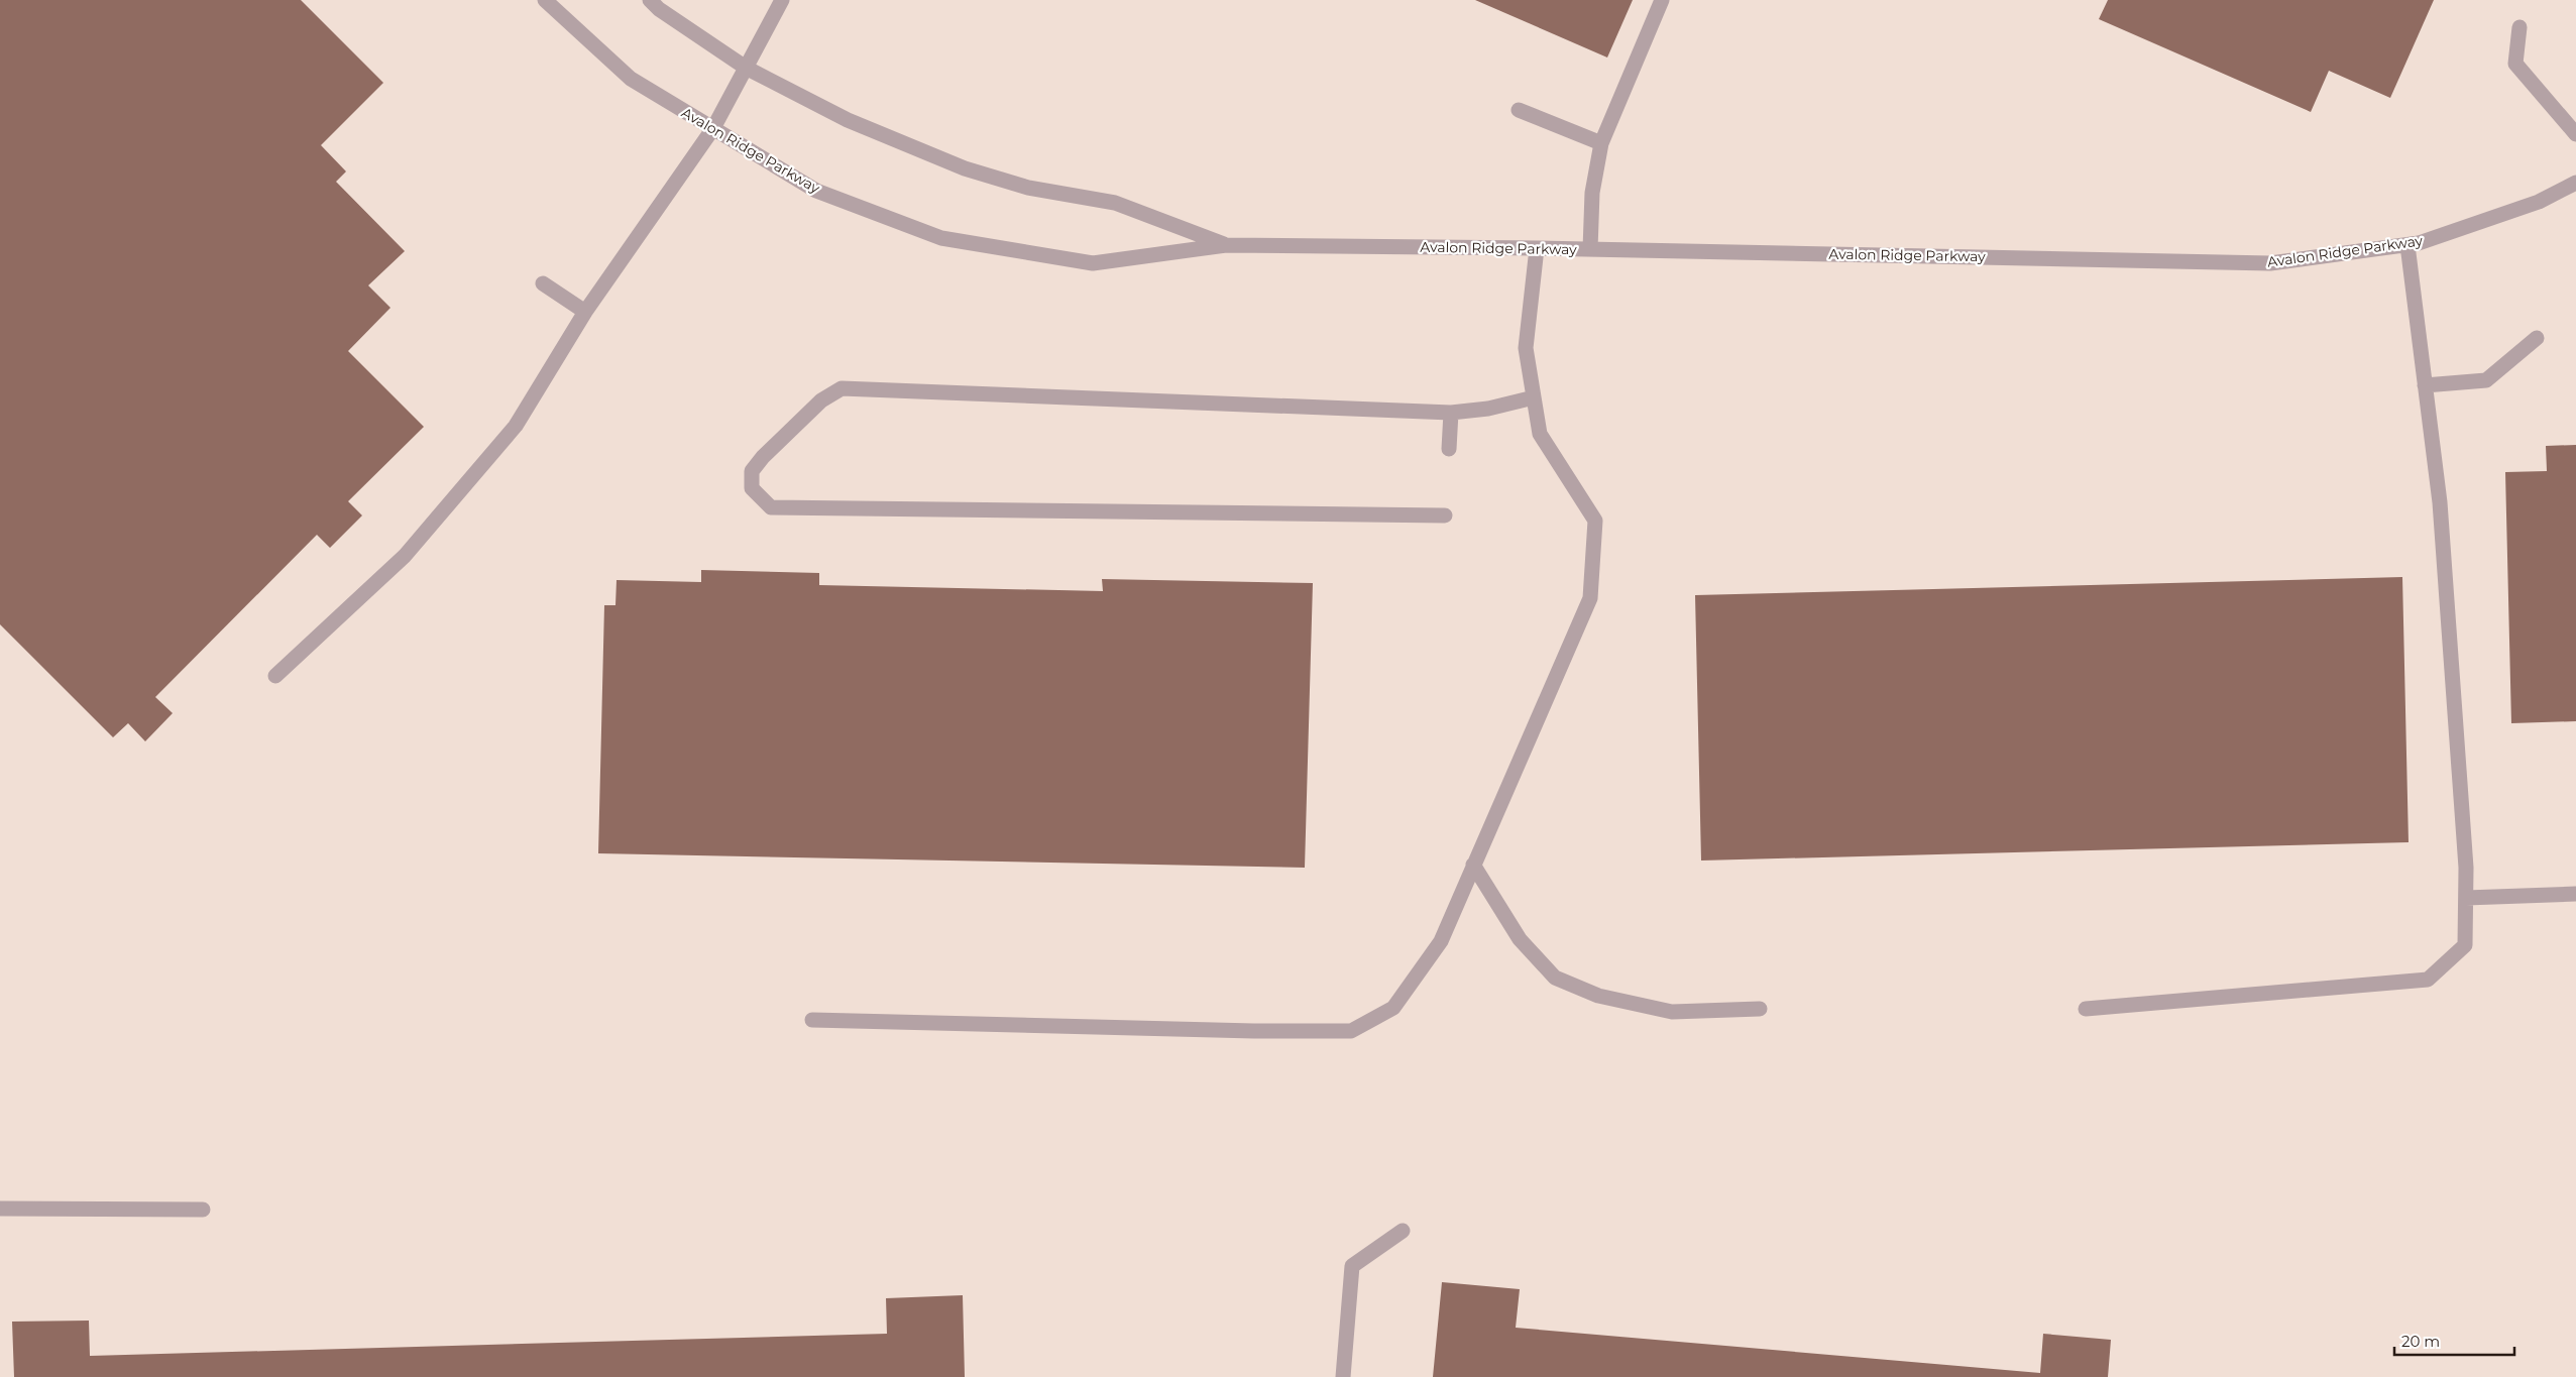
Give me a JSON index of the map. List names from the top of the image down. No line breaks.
{"streets":{"street":["Avalon Ridge Parkway"]},"scale_bar":"20 m"}
